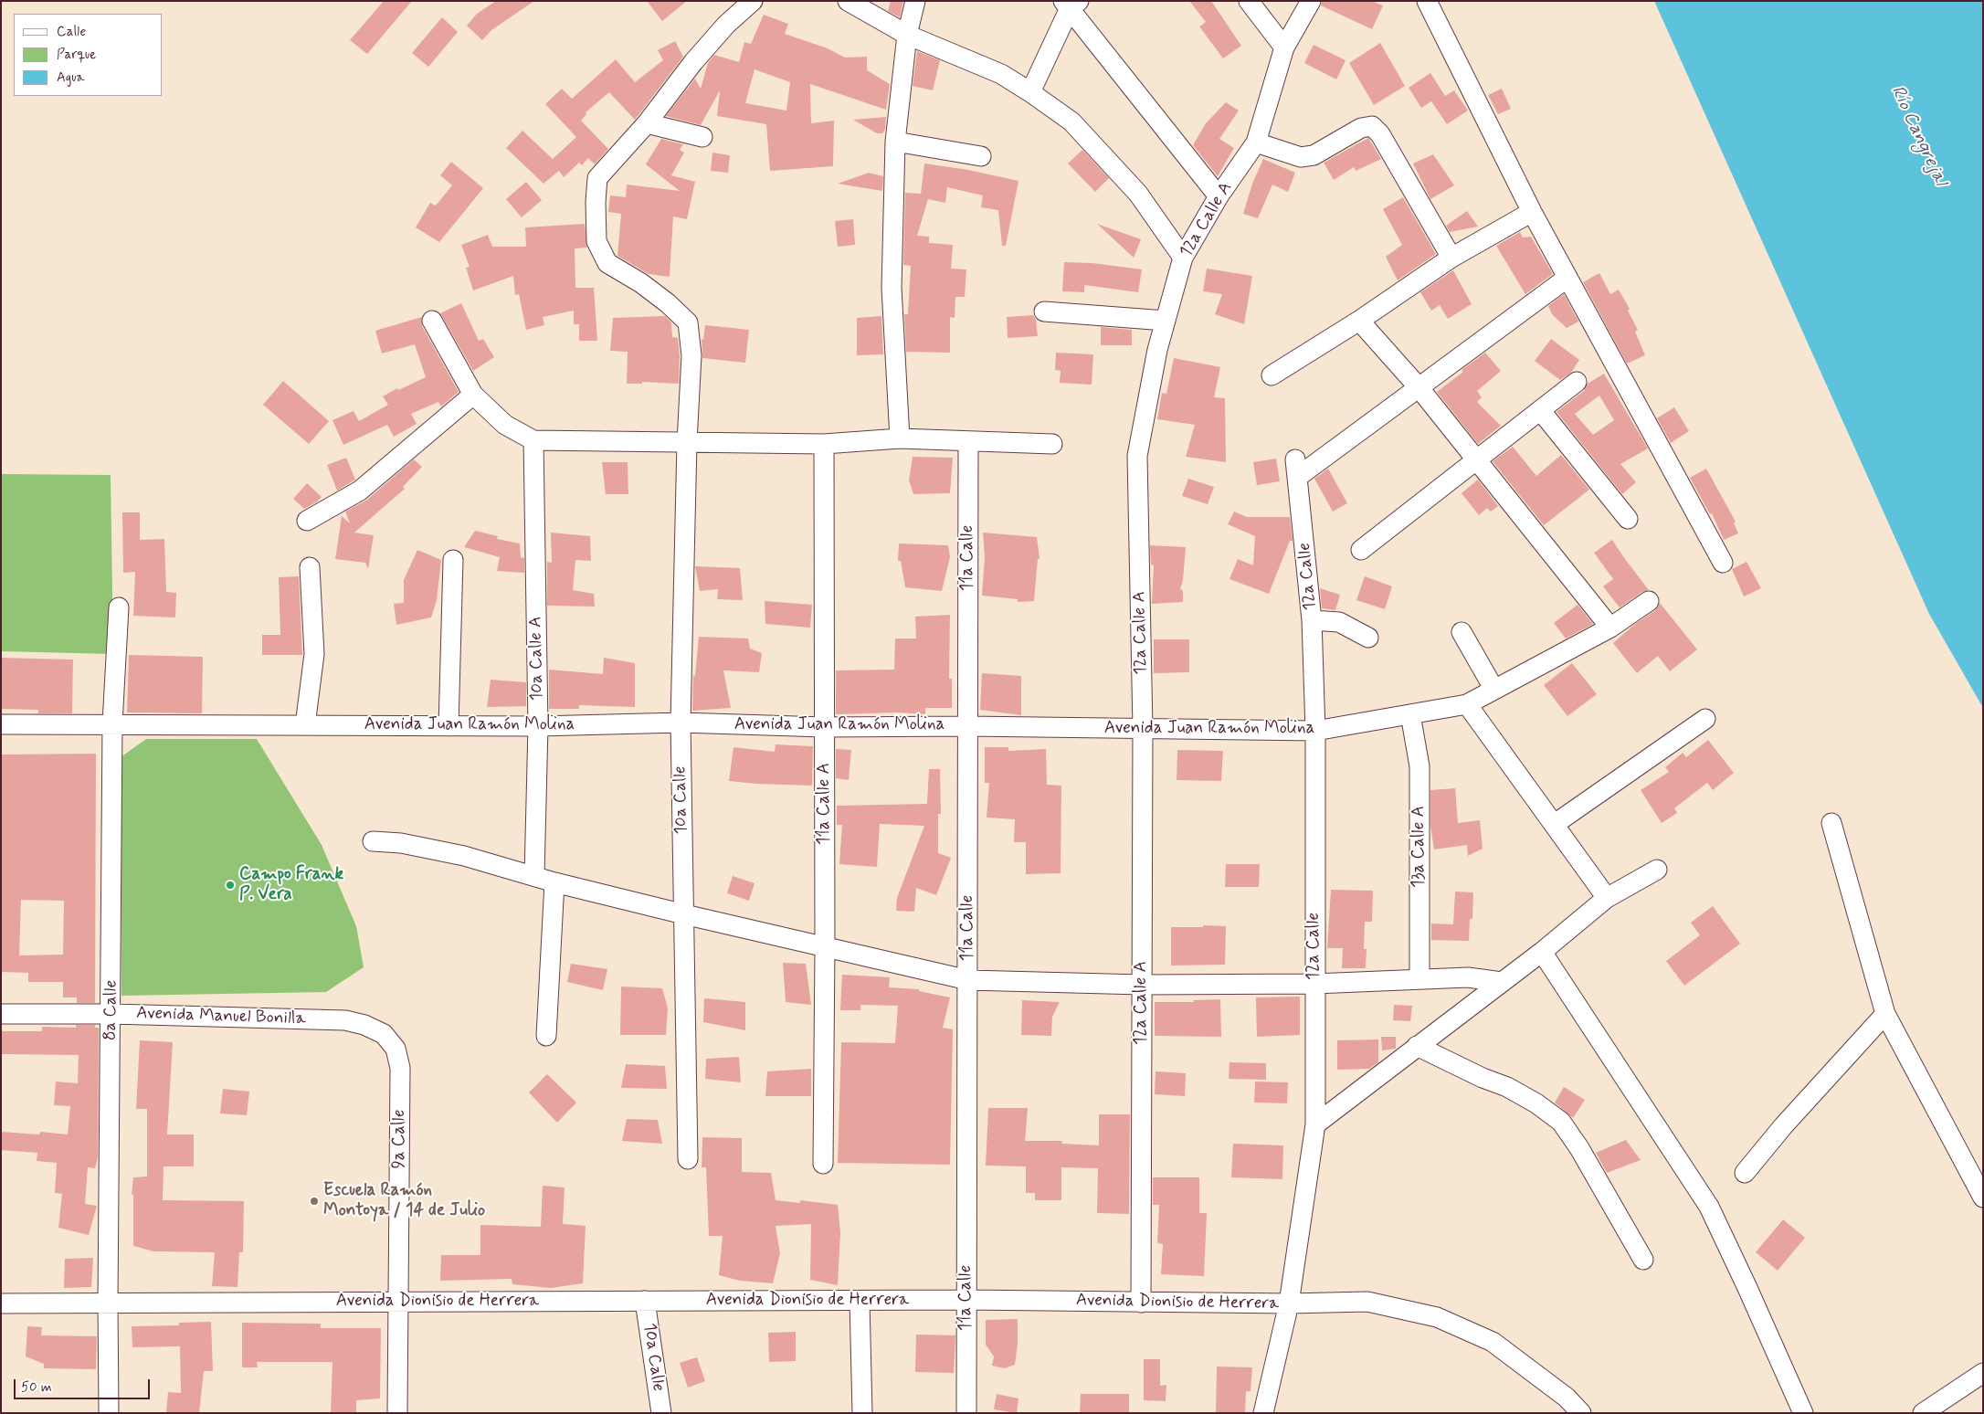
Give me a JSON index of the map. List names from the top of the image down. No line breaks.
{"streets":{"street":["12a Calle A","11a Calle","12a Calle","10a Calle A","Avenida Juan Ramón Molina","10a Calle","11a Calle A","13a Calle A","8a Calle","Avenida Manuel Bonilla","9a Calle","Avenida Dionisio de Herrera"]},"crossings":[["12a Calle A","Avenida Juan Ramón Molina"],["12a Calle A","Avenida Dionisio de Herrera"],["11a Calle","Avenida Juan Ramón Molina"],["11a Calle","Avenida Dionisio de Herrera"],["12a Calle","Avenida Juan Ramón Molina"],["12a Calle","Avenida Dionisio de Herrera"],["10a Calle A","Avenida Juan Ramón Molina"],["Avenida Juan Ramón Molina","10a Calle"],["Avenida Juan Ramón Molina","11a Calle A"],["Avenida Juan Ramón Molina","13a Calle A"],["Avenida Juan Ramón Molina","8a Calle"],["10a Calle","Avenida Dionisio de Herrera"],["8a Calle","Avenida Manuel Bonilla"],["8a Calle","Avenida Dionisio de Herrera"],["Avenida Manuel Bonilla","9a Calle"],["9a Calle","Avenida Dionisio de Herrera"]],"water":["Río Cangrejal"],"places":["Campo Frank P. Vera","Escuela Ramón Montoya / 14 de Julio"],"legend":["Calle","Parque","Agua"],"scale_bar":"50 m"}
